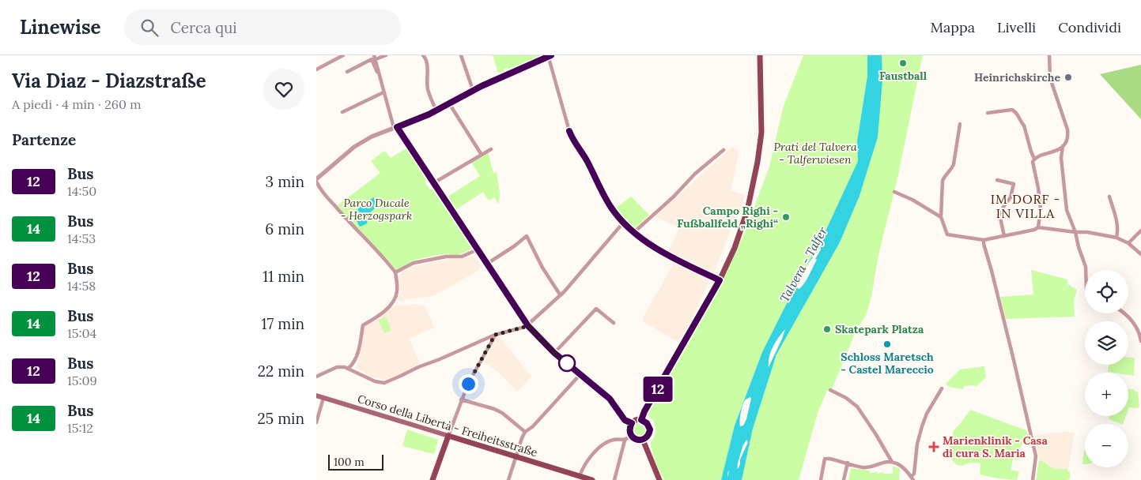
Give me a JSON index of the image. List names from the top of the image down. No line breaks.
{"streets":{"main road":["Corso della Libertà - Freiheitsstraße"]},"districts":["IM DORF - IN VILLA"],"water":["Talvera - Talfer"],"parks":["Prati del Talvera - Talferwiesen","Parco Ducale - Herzogspark"],"places":{"other":["Faustball","Heinrichskirche","Campo Righi - Fußballfeld „Righi“","Skatepark Platza","Schloss Maretsch - Castel Mareccio"],"health":["Marienklinik - Casa di cura S. Maria"]},"lines":["bus line 12"],"scale_bar":"100 m","page":{"header":"Linewise","search":"Cerca qui","nav":["Mappa","Livelli","Condividi"],"heading":[["Via Diaz - Diazstraße","A piedi · 4 min · 260 m"],"Partenze"],"on_map":"12","list":[{"mark":"12","name":"Bus","note":"14:50","value":"3 min"},{"mark":"14","name":"Bus","note":"14:53","value":"6 min"},{"mark":"12","name":"Bus","note":"14:58","value":"11 min"},{"mark":"14","name":"Bus","note":"15:04","value":"17 min"},{"mark":"12","name":"Bus","note":"15:09","value":"22 min"},{"mark":"14","name":"Bus","note":"15:12","value":"25 min"}],"map_buttons":["+","−"],"scale":"100 m"}}
